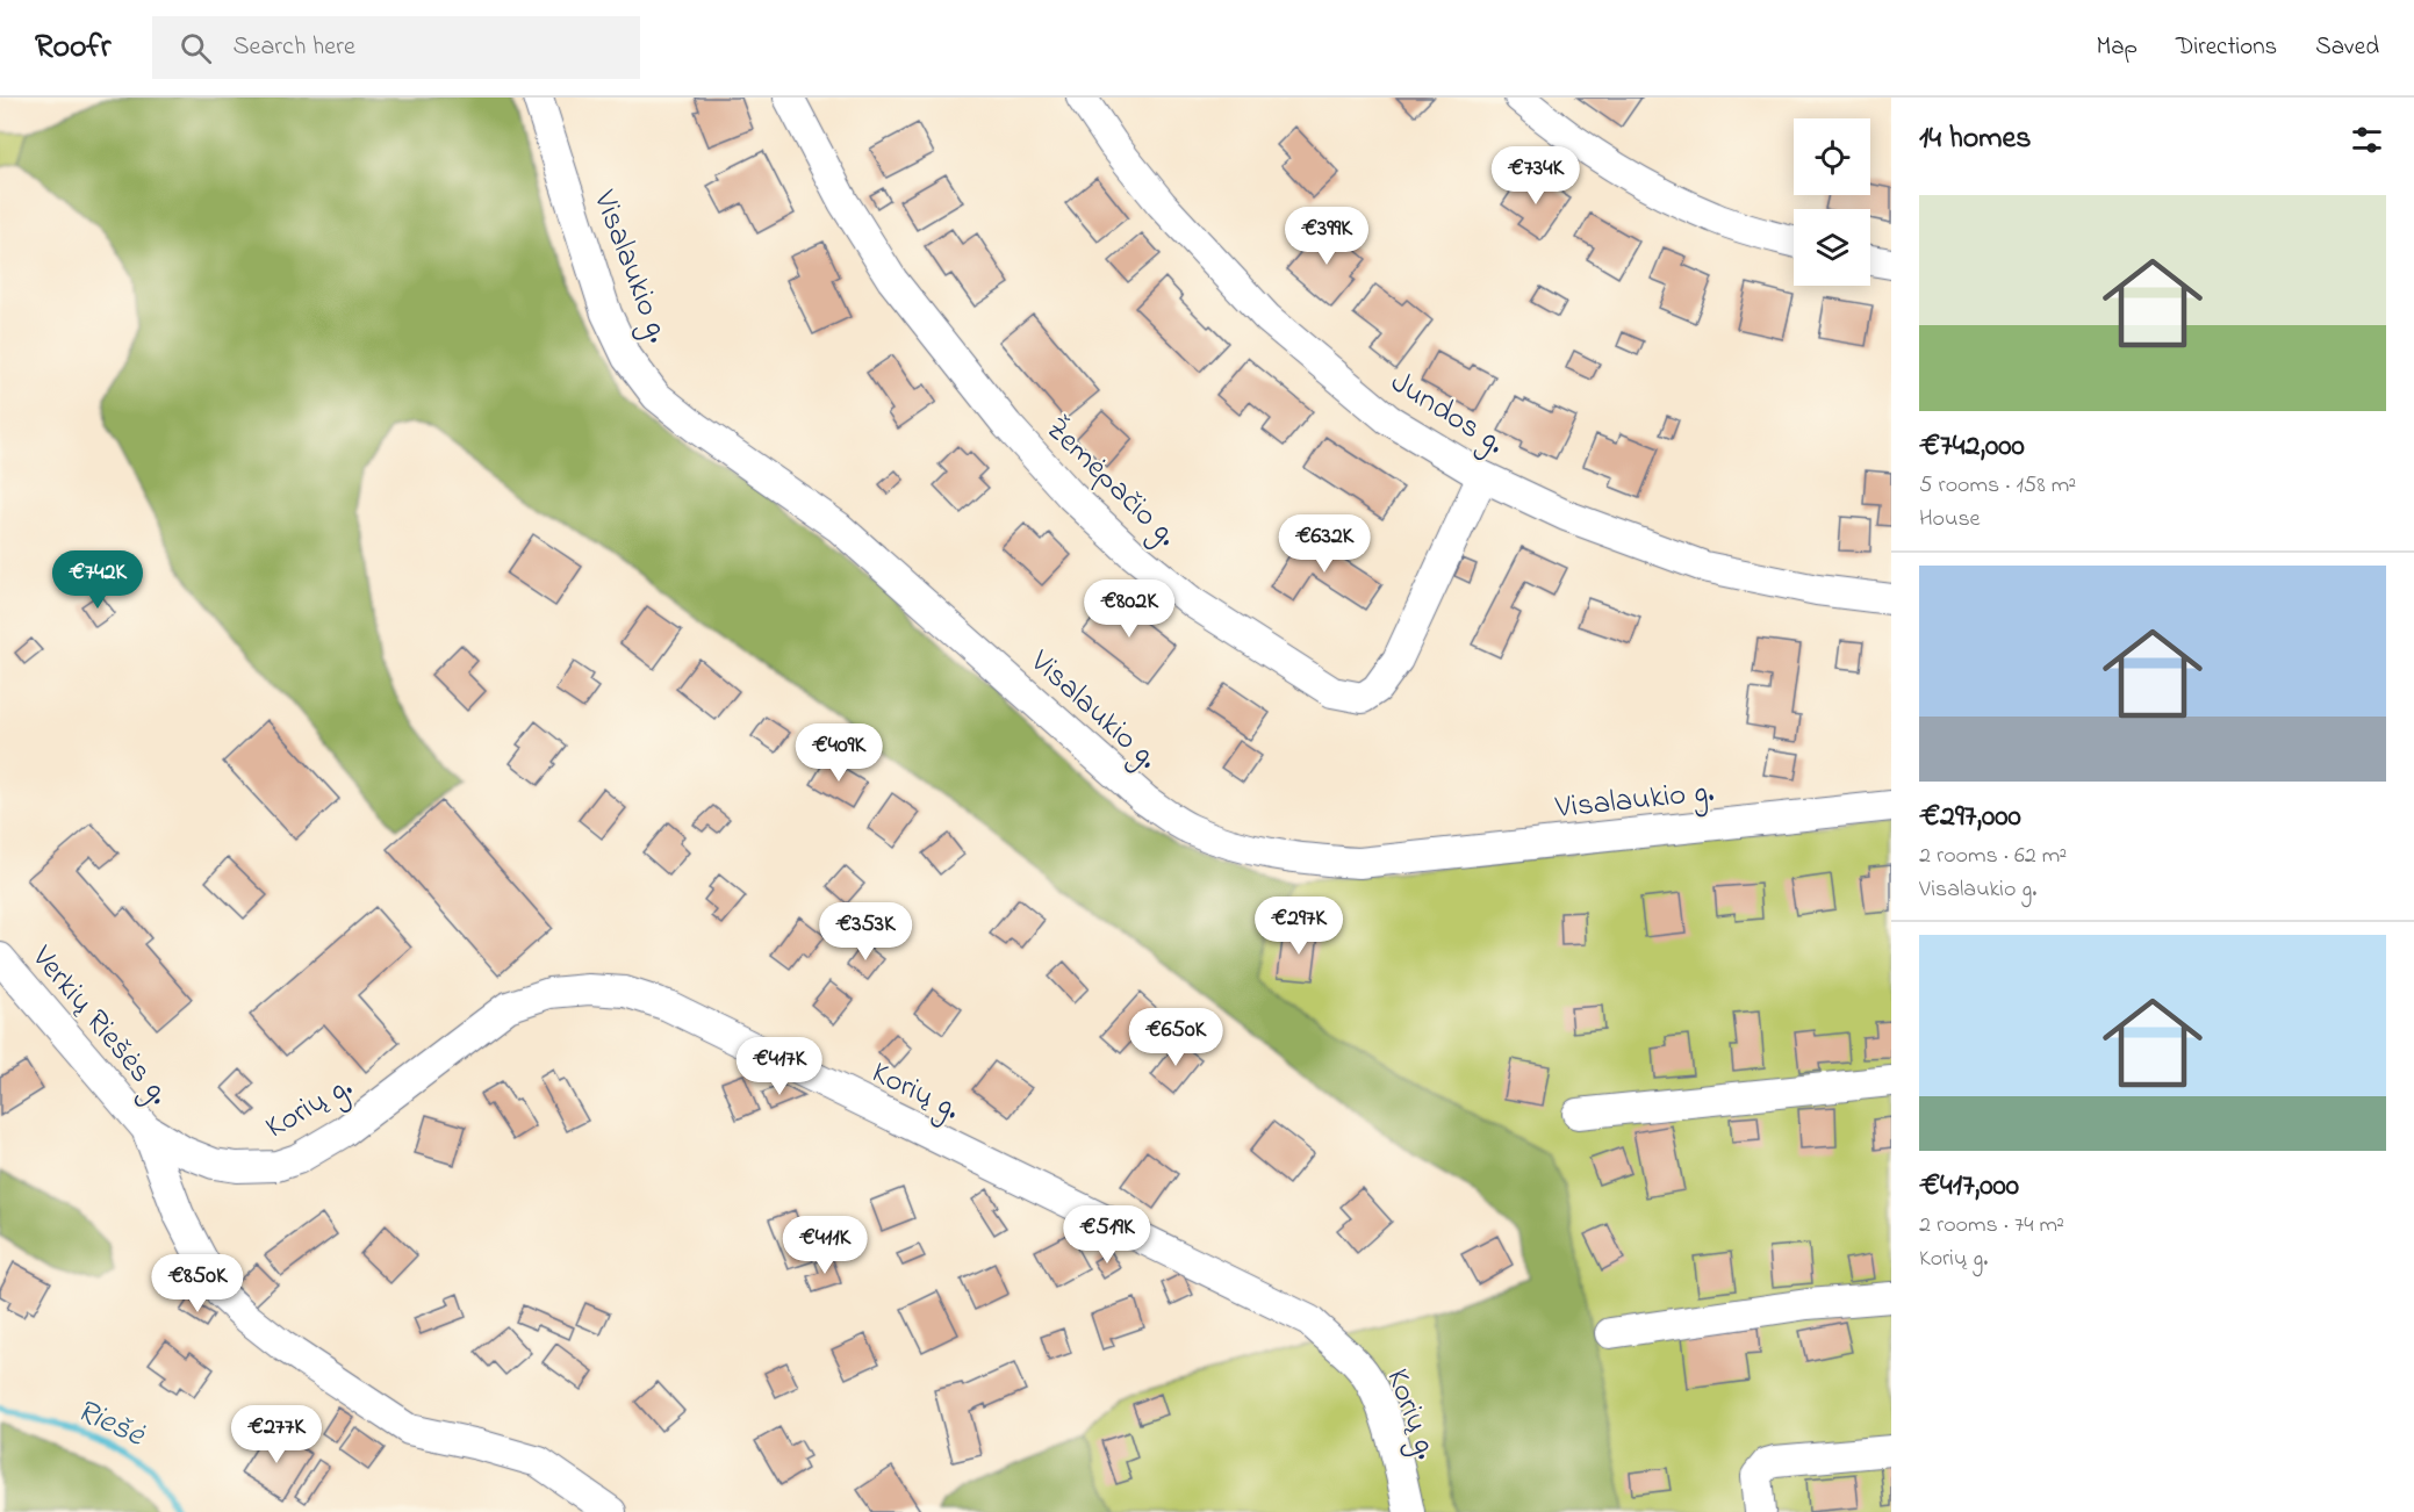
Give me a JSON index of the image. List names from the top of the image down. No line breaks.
{"streets":{"street":["Visalaukio g.","Jundos g.","Žemėpačio g.","Verkių Riešės g.","Korių g."]},"crossings":[["Jundos g.","Žemėpačio g."],["Verkių Riešės g.","Korių g."]],"water":["Riešė"],"page":{"header":"Roofr","search":"Search here","nav":["Map","Directions","Saved"],"heading":"14 homes","price":["€734K","€399K","€632K","€742K","€802K","€409K","€297K","€353K","€650K","€417K","€519K","€411K","€850K","€277K"],"list":[{"name":"€742,000","note":"5 rooms · 158 m² · House"},{"name":"€297,000","note":"2 rooms · 62 m² · Visalaukio g."},{"name":"€417,000","note":"2 rooms · 74 m² · Korių g."}]}}
